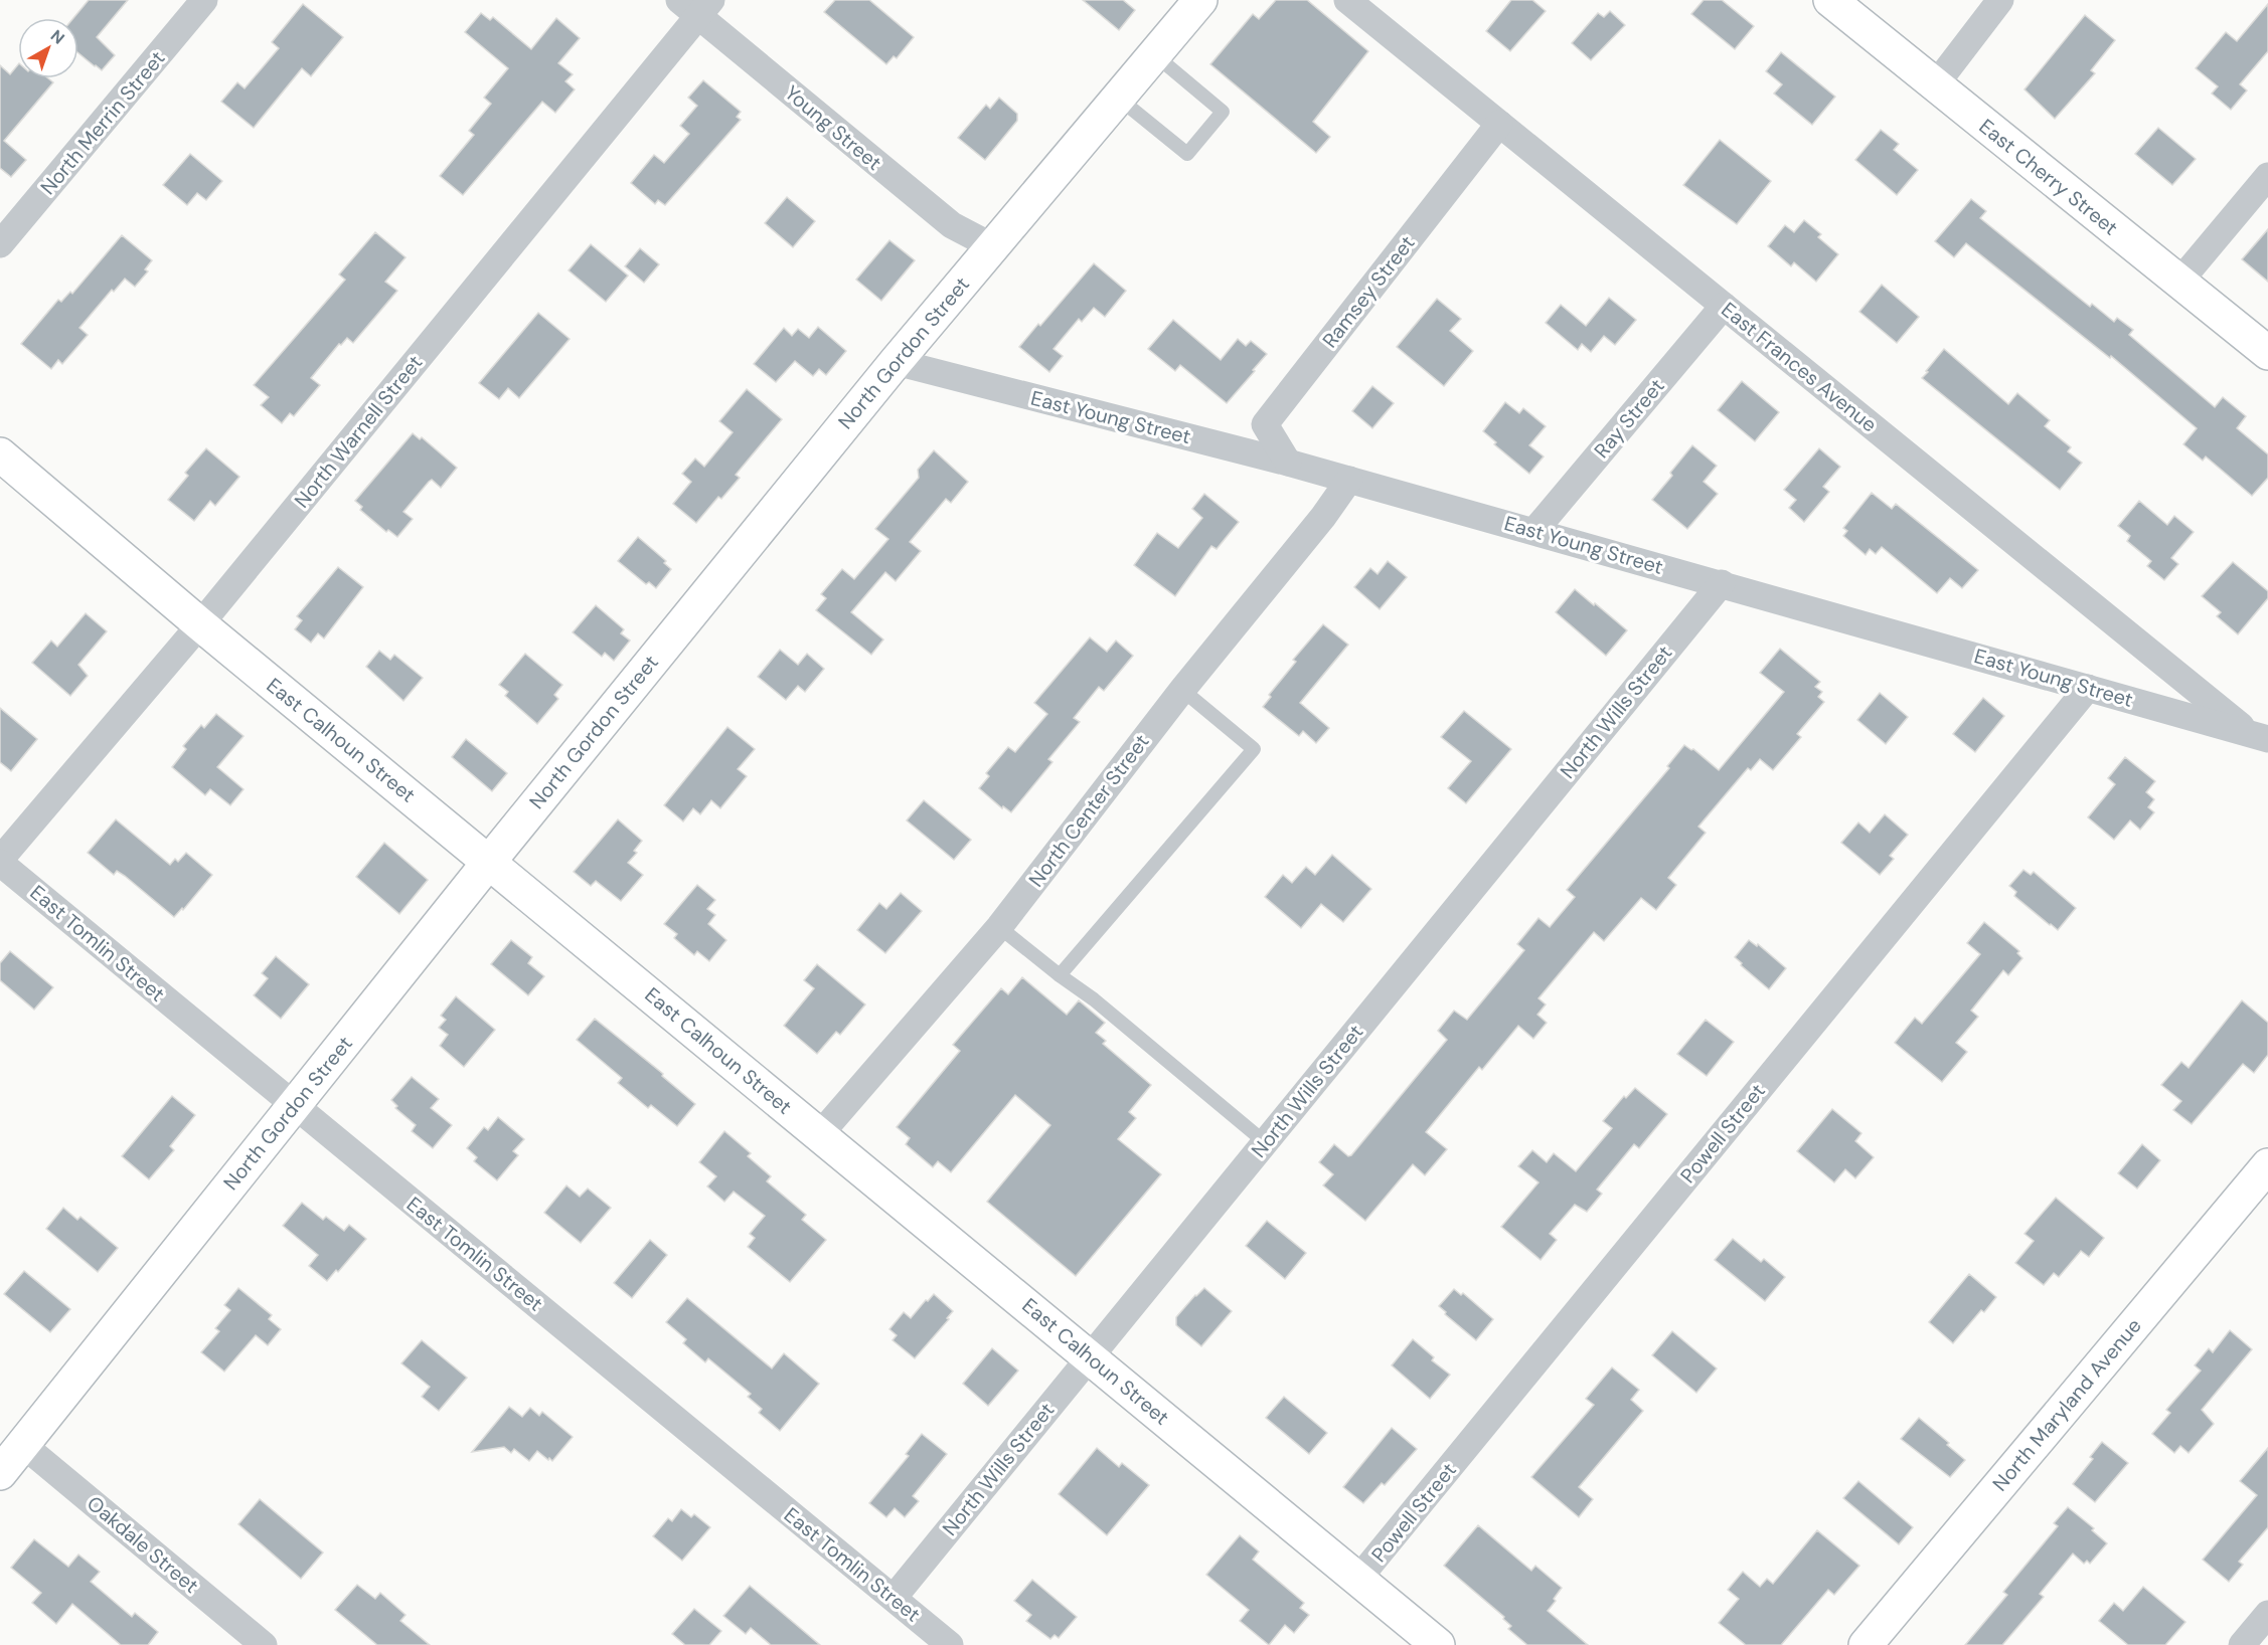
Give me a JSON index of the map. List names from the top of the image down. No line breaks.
{"streets":{"street":["North Merrin Street","Young Street","East Cherry Street","Ramsey Street","North Gordon Street","East Frances Avenue","East Young Street","Ray Street","North Warnell Street","North Wills Street","East Calhoun Street","North Center Street","East Tomlin Street","Powell Street","North Maryland Avenue","Oakdale Street"]},"crossings":[["Young Street","North Gordon Street"],["Young Street","North Warnell Street"],["Ramsey Street","East Frances Avenue"],["Ramsey Street","East Young Street"],["North Gordon Street","East Young Street"],["North Gordon Street","East Calhoun Street"],["North Gordon Street","East Tomlin Street"],["North Gordon Street","Oakdale Street"],["East Frances Avenue","East Young Street"],["East Frances Avenue","Ray Street"],["East Young Street","Ray Street"],["East Young Street","North Wills Street"],["East Young Street","North Center Street"],["East Young Street","Powell Street"],["North Warnell Street","East Calhoun Street"],["North Warnell Street","East Tomlin Street"],["North Wills Street","East Calhoun Street"],["North Wills Street","East Tomlin Street"],["East Calhoun Street","North Center Street"],["East Calhoun Street","Powell Street"]],"north":"top right"}
